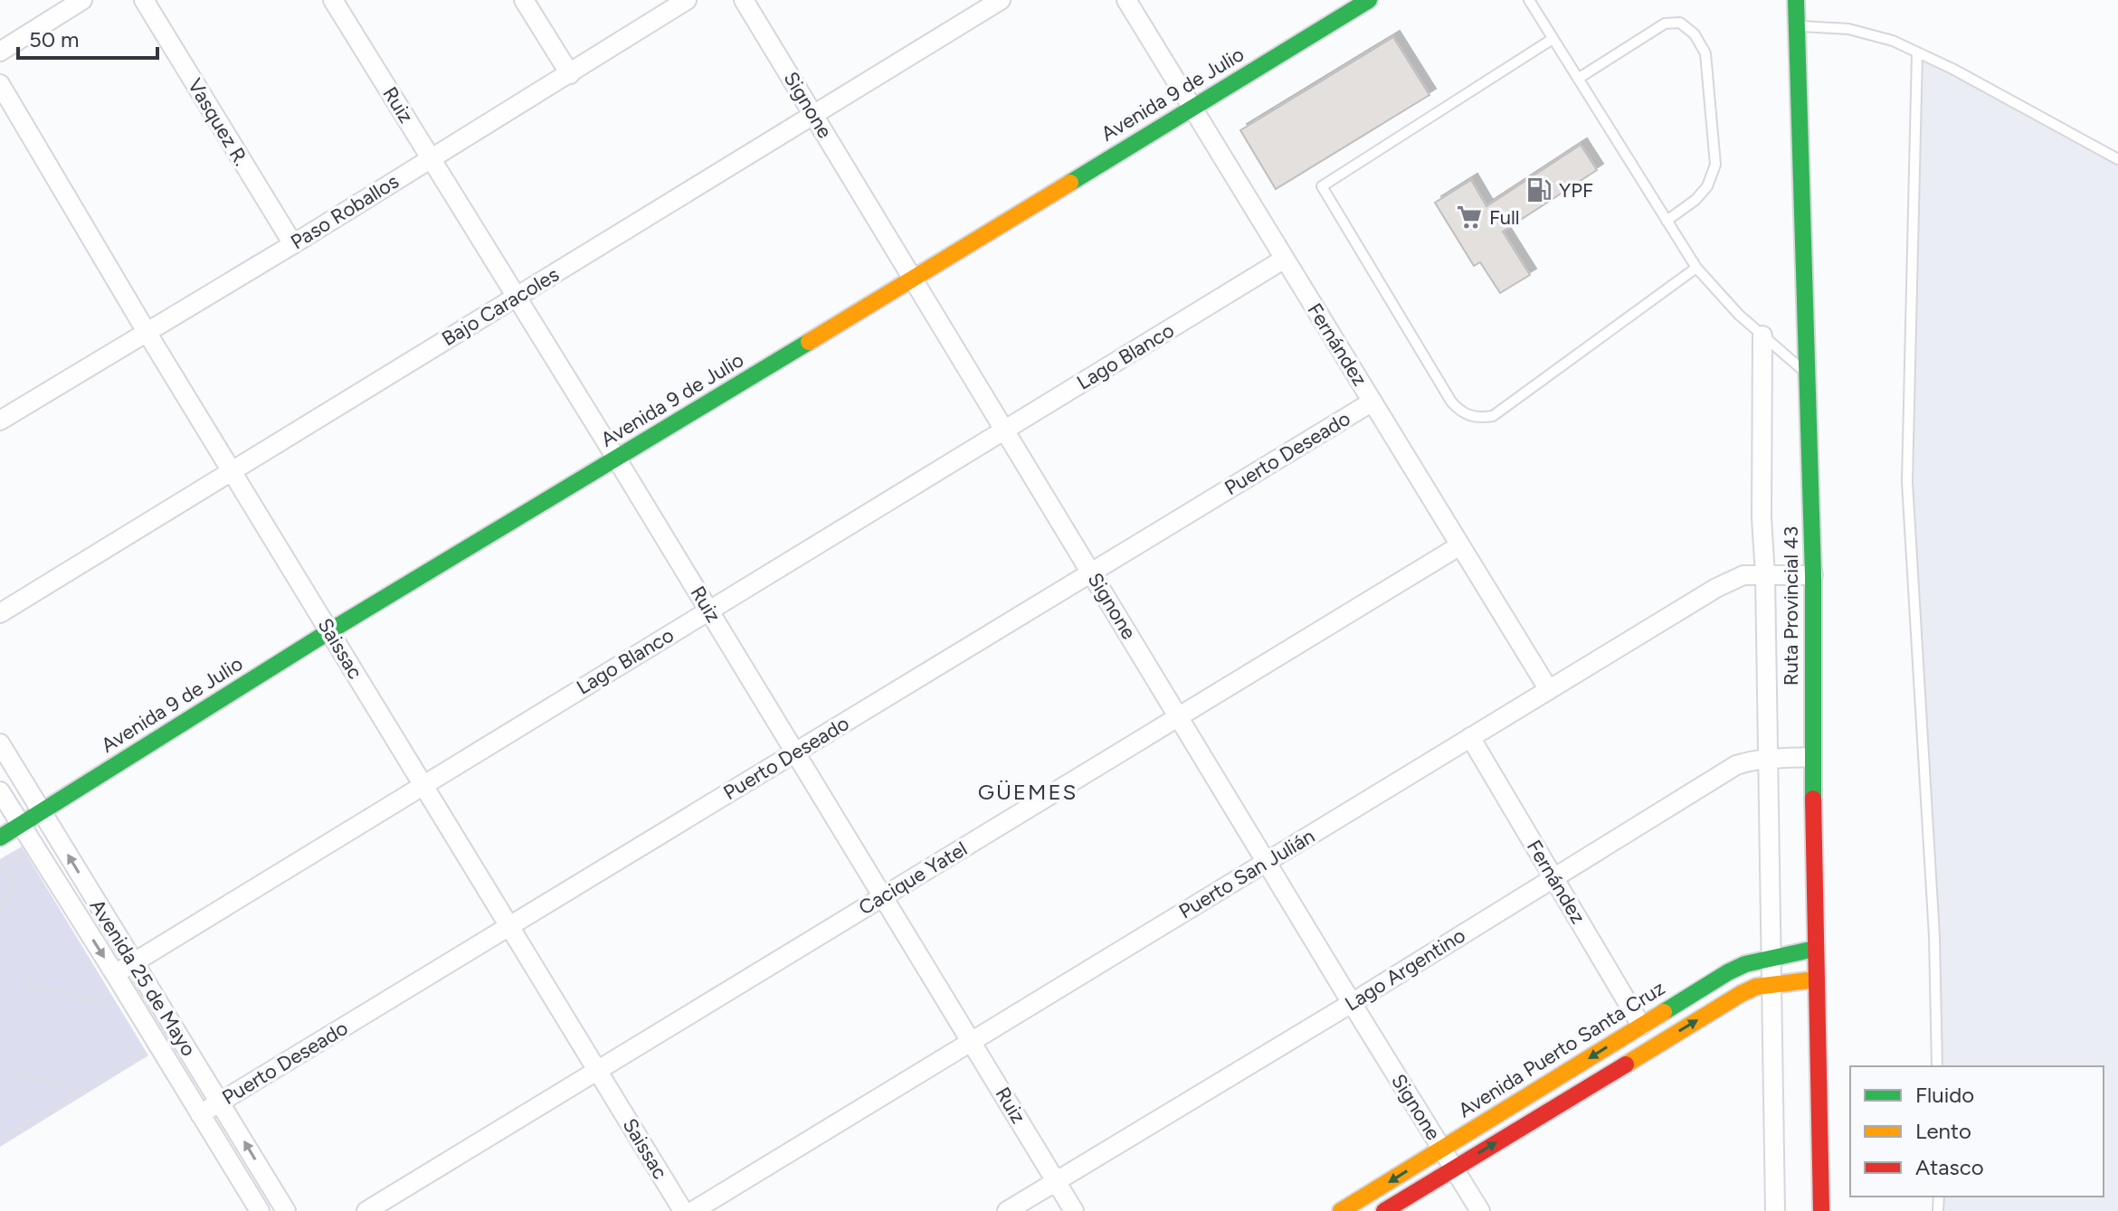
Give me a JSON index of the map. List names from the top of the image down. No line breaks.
{"streets":{"street":["Avenida 9 de Julio","Ruiz","Signone","Vasquez R.","Paso Roballos","Bajo Caracoles","Fernández","Lago Blanco","Puerto Deseado","Ruta Provincial 43","Saissac","Puerto San Julián","Cacique Yatel","Lago Argentino","Avenida 25 de Mayo","Avenida Puerto Santa Cruz"]},"crossings":[["Avenida 9 de Julio","Ruiz"],["Avenida 9 de Julio","Signone"],["Avenida 9 de Julio","Fernández"],["Avenida 9 de Julio","Saissac"],["Avenida 9 de Julio","Avenida 25 de Mayo"],["Ruiz","Paso Roballos"],["Ruiz","Bajo Caracoles"],["Ruiz","Lago Blanco"],["Ruiz","Puerto Deseado"],["Ruiz","Puerto San Julián"],["Ruiz","Cacique Yatel"],["Ruiz","Lago Argentino"],["Signone","Bajo Caracoles"],["Signone","Lago Blanco"],["Signone","Puerto Deseado"],["Signone","Puerto San Julián"],["Signone","Cacique Yatel"],["Signone","Lago Argentino"],["Signone","Avenida Puerto Santa Cruz"],["Vasquez R.","Paso Roballos"],["Paso Roballos","Saissac"],["Bajo Caracoles","Saissac"],["Fernández","Lago Blanco"],["Fernández","Puerto Deseado"],["Fernández","Puerto San Julián"],["Fernández","Cacique Yatel"],["Fernández","Lago Argentino"],["Fernández","Avenida Puerto Santa Cruz"],["Lago Blanco","Saissac"],["Lago Blanco","Avenida 25 de Mayo"],["Puerto Deseado","Saissac"],["Puerto Deseado","Avenida 25 de Mayo"],["Ruta Provincial 43","Puerto San Julián"],["Ruta Provincial 43","Lago Argentino"],["Ruta Provincial 43","Avenida Puerto Santa Cruz"],["Saissac","Cacique Yatel"]],"districts":["GÜEMES"],"places":{"fuel station":["YPF"],"supermarket":["Full"]},"legend":["Fluido","Lento","Atasco"],"scale_bar":"50 m"}
